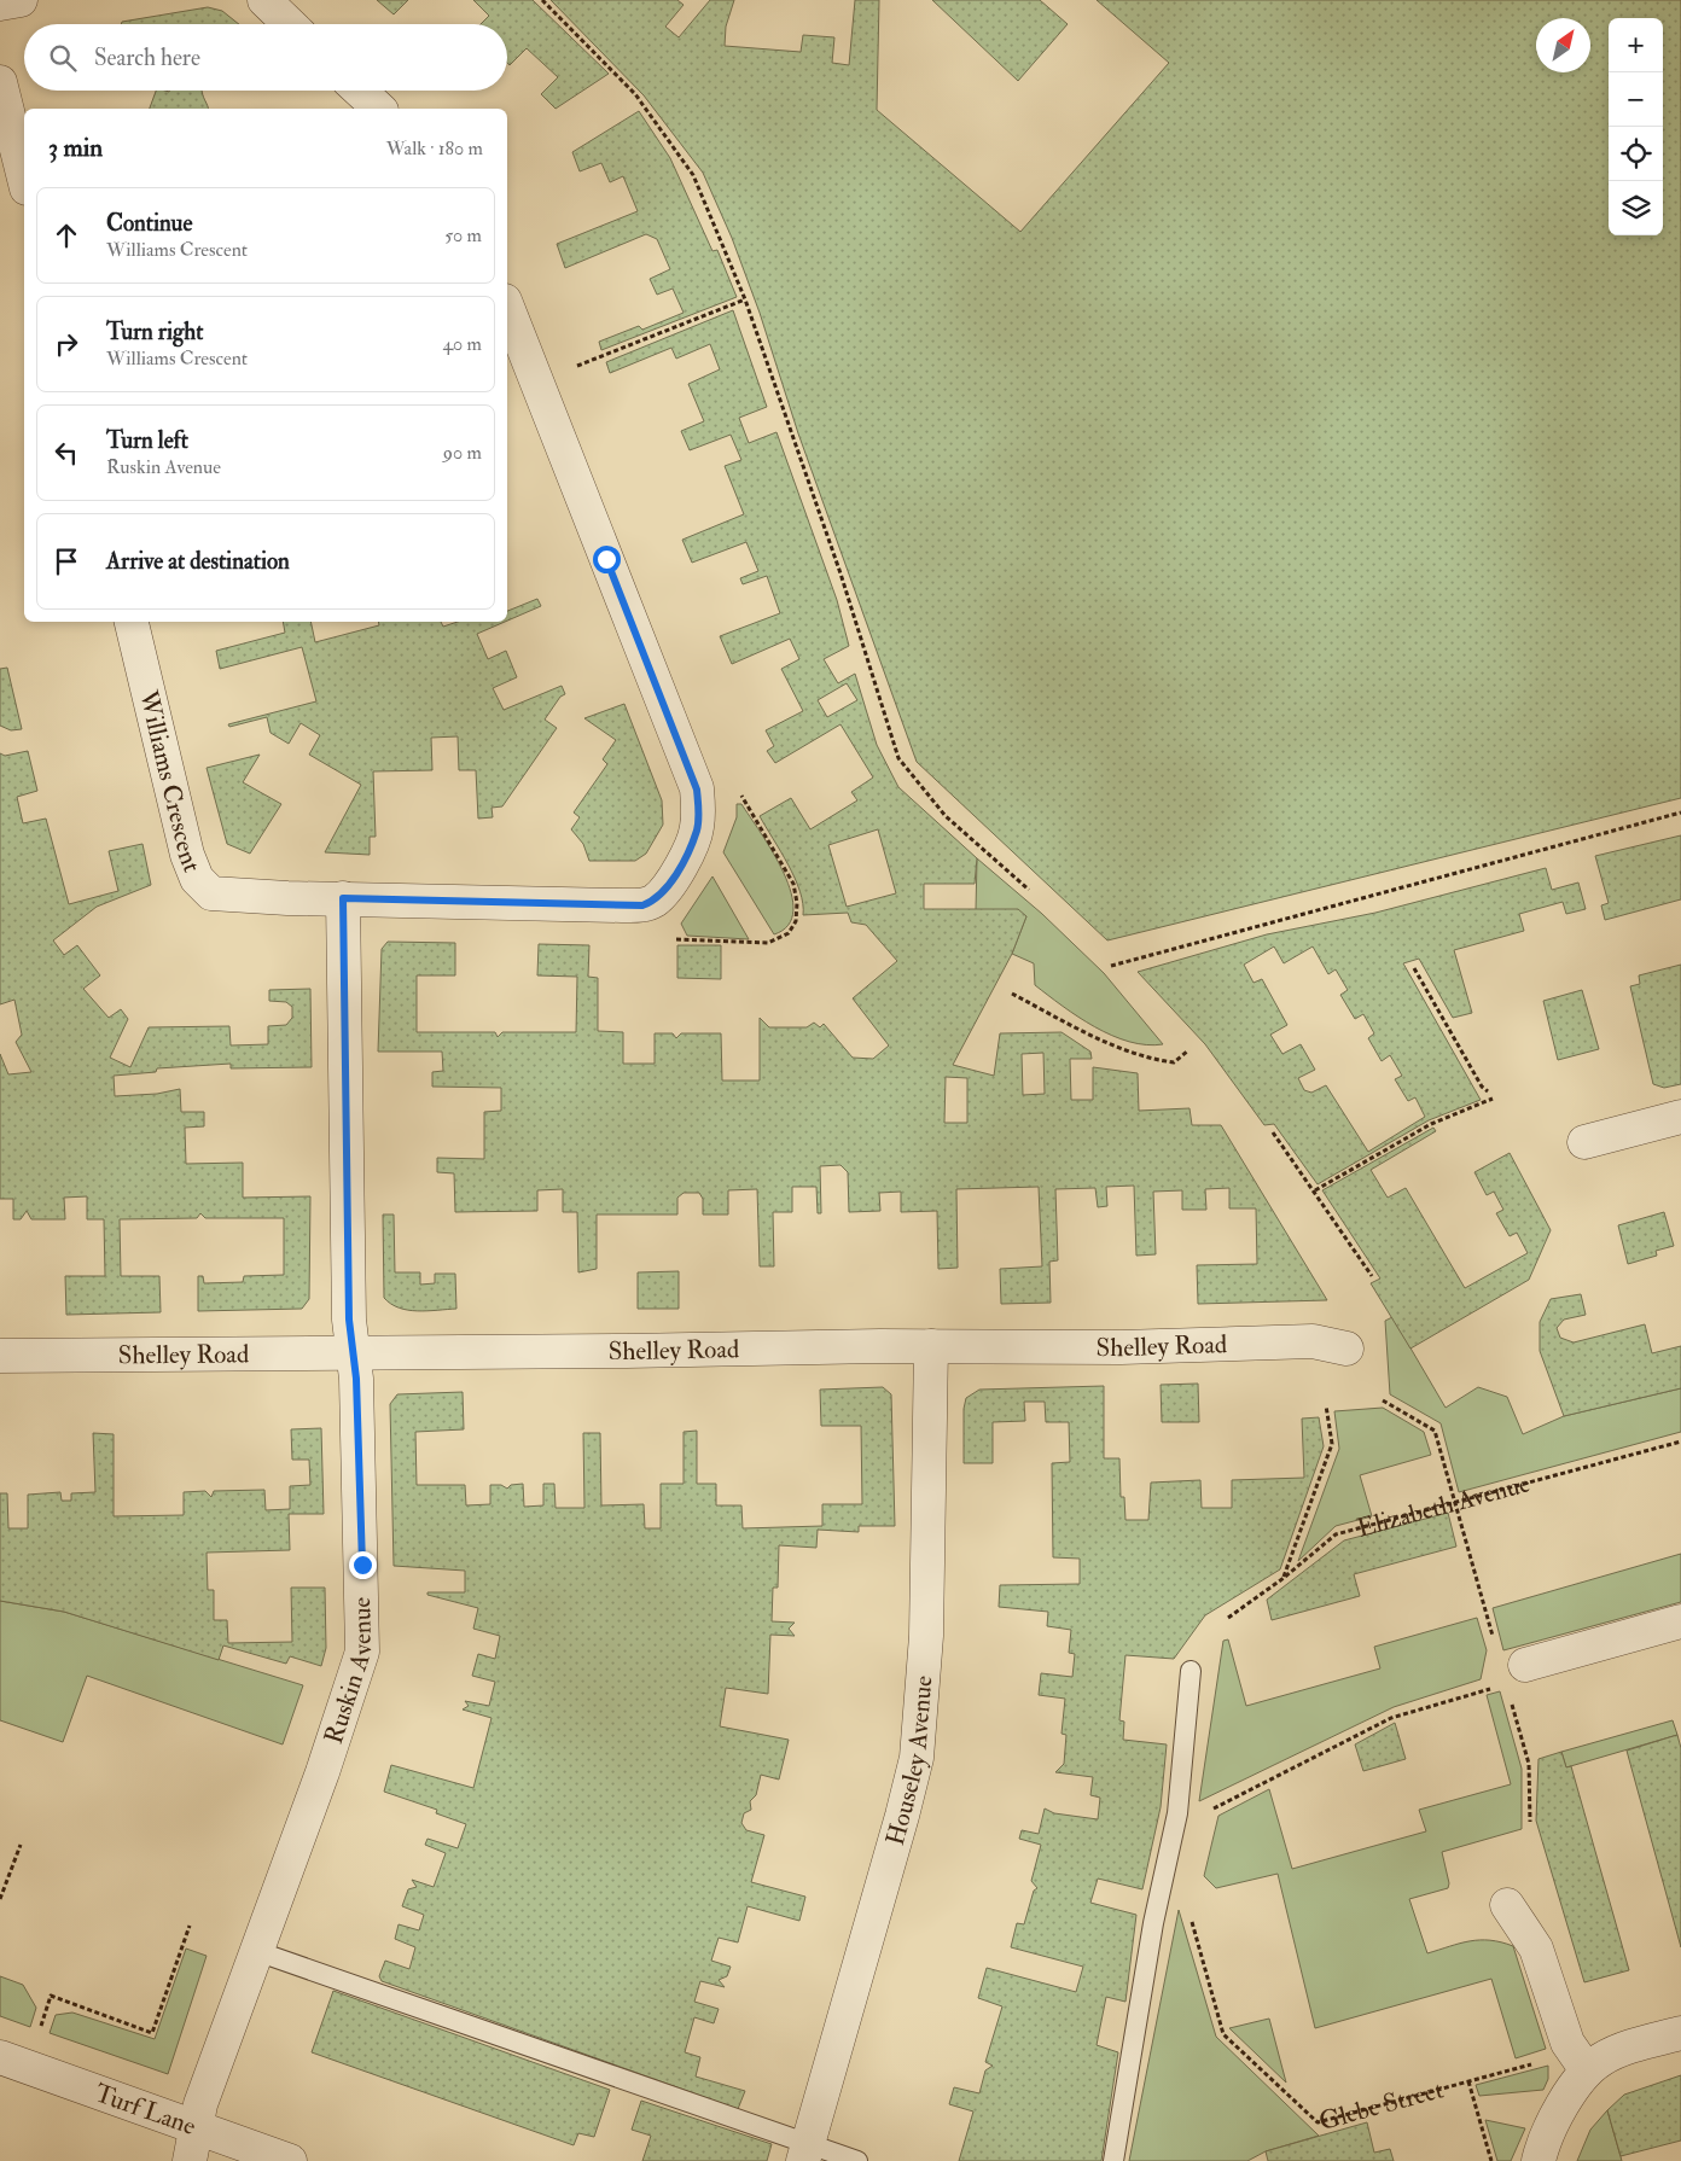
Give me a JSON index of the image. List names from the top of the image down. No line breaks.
{"streets":{"street":["Williams Crescent","Shelley Road","Ruskin Avenue","Houseley Avenue","Turf Lane"],"path":["Elizabeth Avenue","Glebe Street"]},"crossings":[["Williams Crescent","Ruskin Avenue"],["Shelley Road","Ruskin Avenue"],["Shelley Road","Houseley Avenue"],["Ruskin Avenue","Turf Lane"]],"north":"top right","page":{"map_buttons":["+","−"],"search":"Search here","heading":["3 min","Walk · 180 m"],"list":[["Continue","Williams Crescent","50 m"],["Turn right","Williams Crescent","40 m"],["Turn left","Ruskin Avenue","90 m"],"Arrive at destination"]}}
